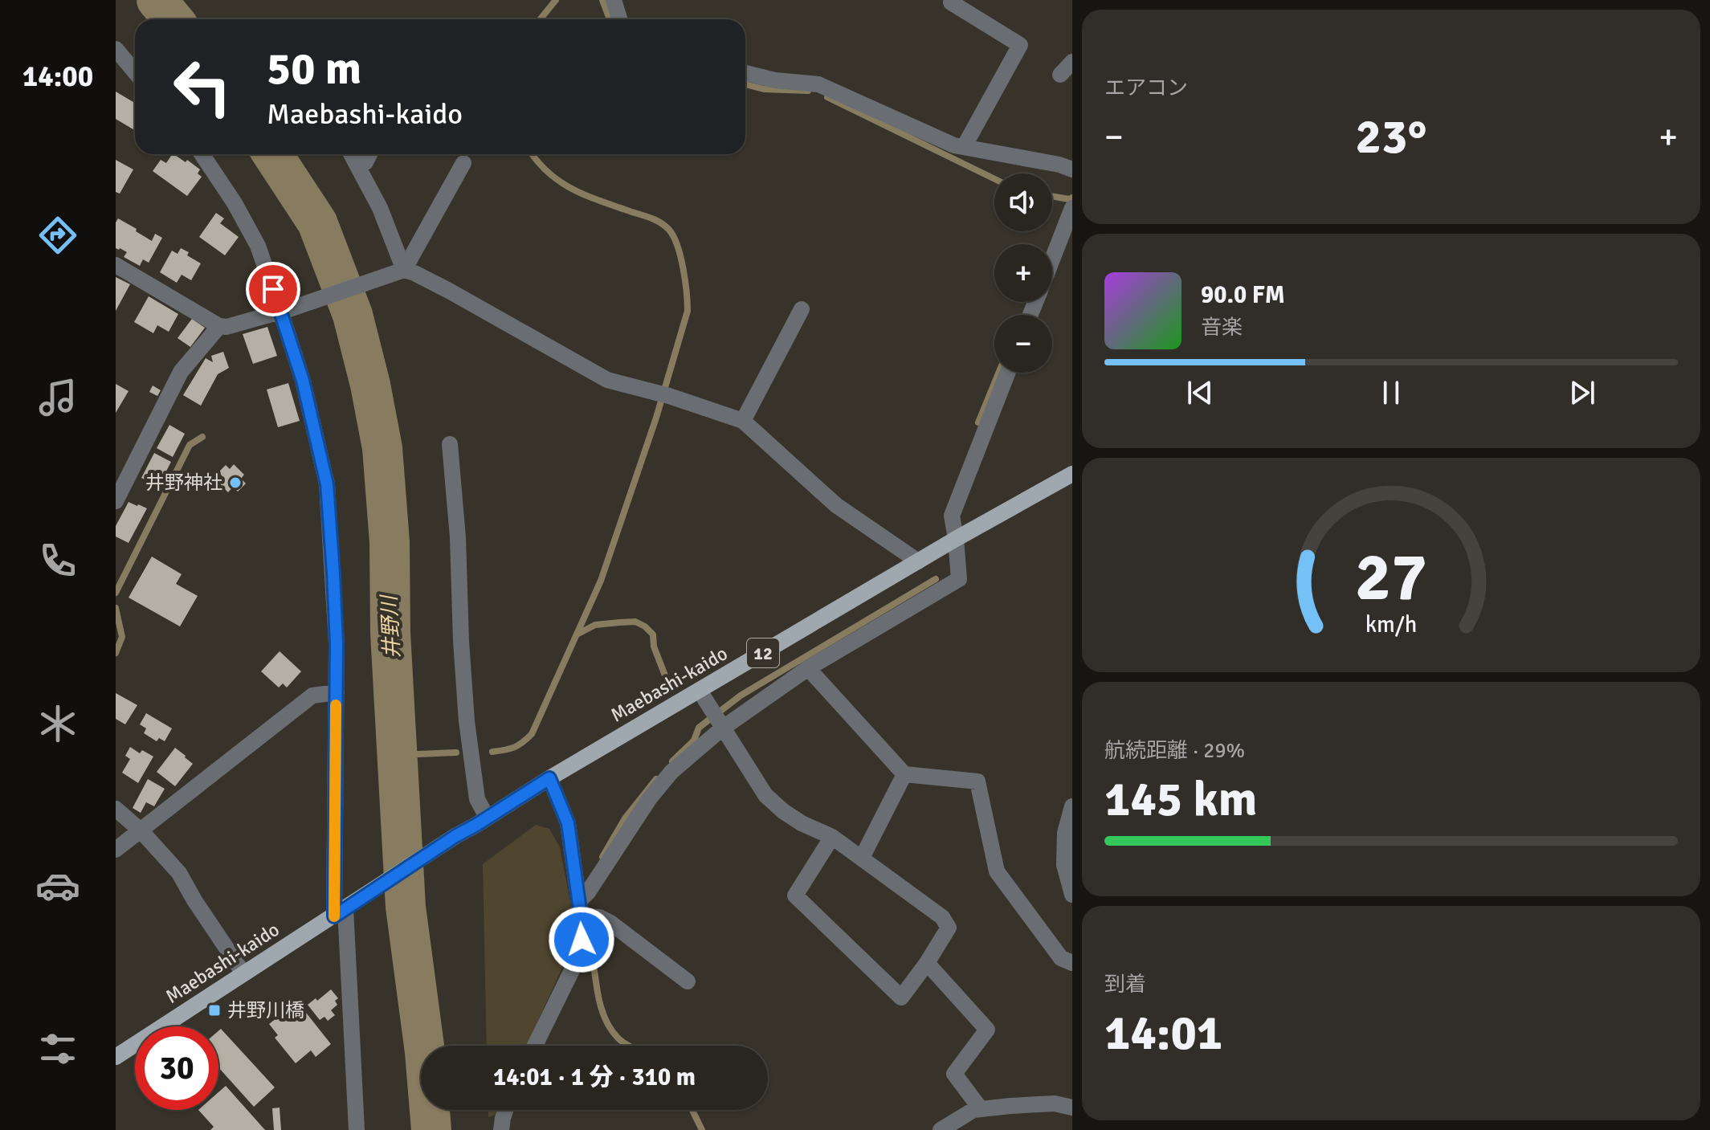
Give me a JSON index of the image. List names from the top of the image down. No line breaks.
{"streets":{"main road":["12","Maebashi-kaido"]},"water":["井野川"],"places":{"other":["井野神社"],"transit":["井野川橋"]},"page":{"tabs":"14:00","tile":["エアコン",["航続距離 · 29%","145 km"],["到着","14:01"]],"turn":["50 m","Maebashi-kaido"],"heat":["−","23°","+"],"map_buttons":["+","−"],"song":["90.0 FM","音楽"],"limit":"30","trip":"14:01 · 1 分 · 310 m","gauge":["27","km/h"]}}
